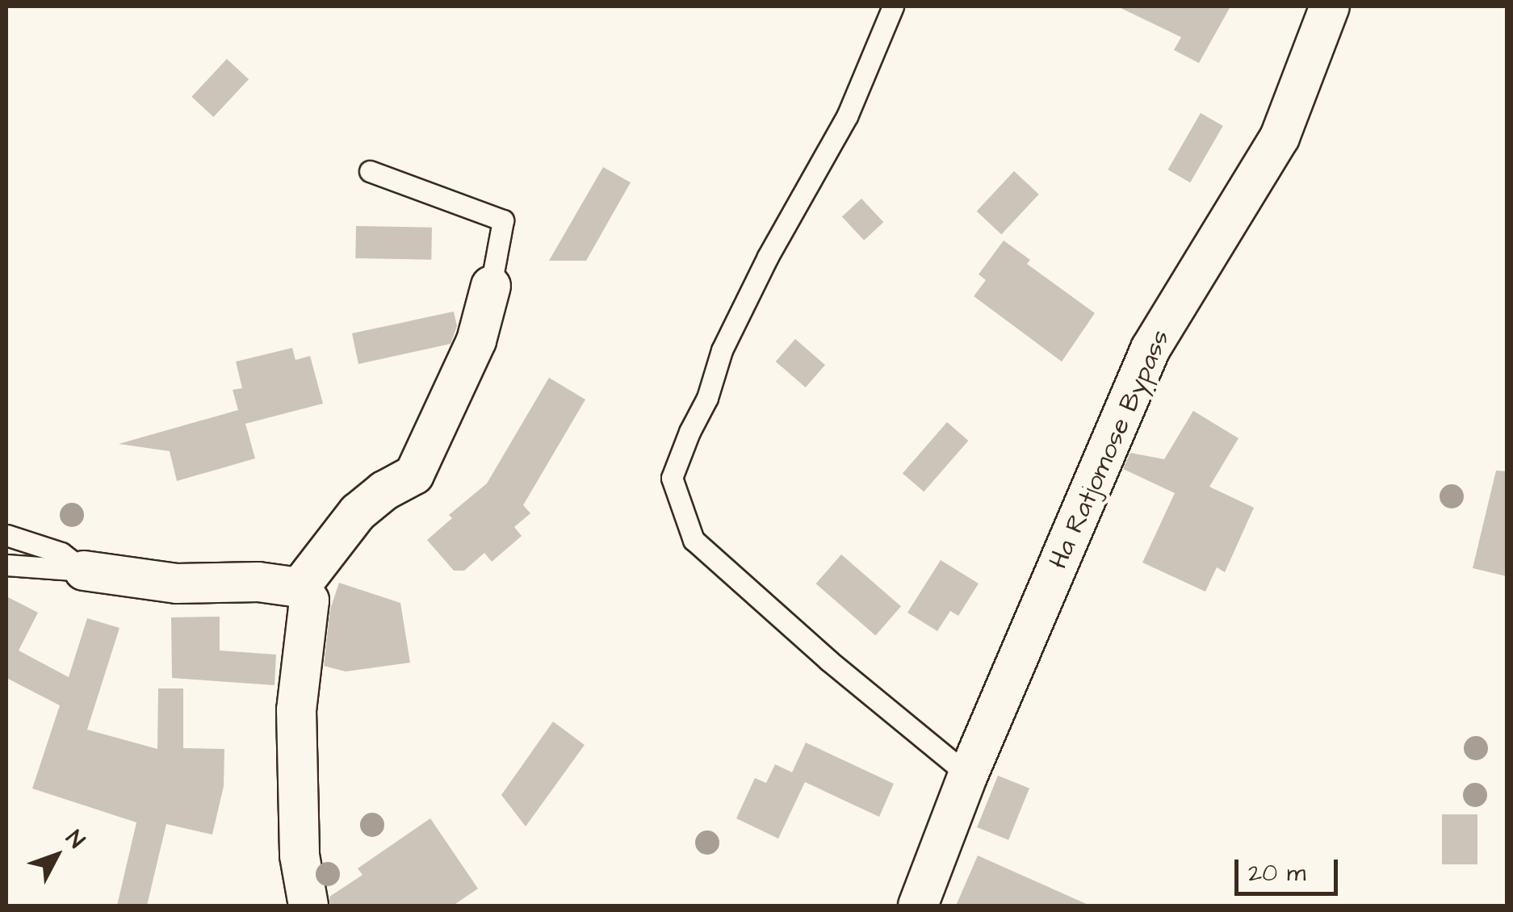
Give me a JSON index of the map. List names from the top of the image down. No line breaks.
{"streets":{"street":["Ha Ratjomose Bypass"]},"scale_bar":"20 m","north":"top right"}
